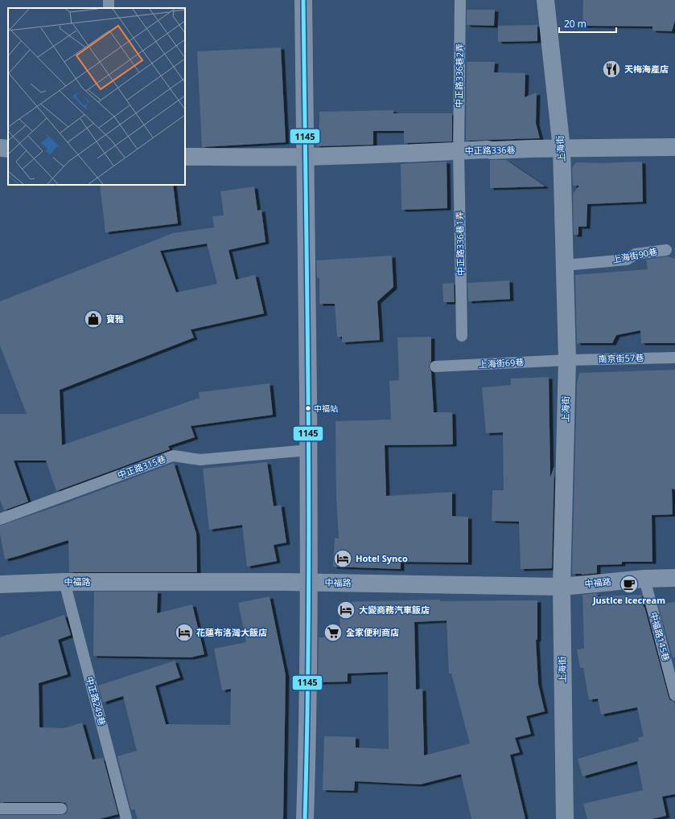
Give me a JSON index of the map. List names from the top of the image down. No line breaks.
{"streets":{"street":["上海街","中正路336巷","中福路"],"lane":["中正路336巷2弄","中正路336巷1弄","上海街90巷","南京街57巷","上海街69巷","中正路315巷","中福路145巷","中正路249巷"]},"crossings":[["中正路336巷2弄","中正路336巷"],["中正路336巷2弄","中正路336巷1弄"],["上海街","中正路336巷"],["上海街","上海街90巷"],["上海街","南京街57巷"],["上海街","上海街69巷"],["上海街","中福路"],["中正路336巷","中正路336巷1弄"],["南京街57巷","上海街69巷"],["中福路","中福路145巷"],["中福路","中正路249巷"]],"places":{"restaurant":["天梅海產店"],"shop":["寶雅"],"other":["中福站"],"hotel":["Hotel Synco","大變商務汽車飯店","花蓮布洛灣大飯店"],"cafe":["JustIce Icecream"],"supermarket":["全家便利商店"]},"lines":["transit line 1145"],"scale_bar":"20 m"}
